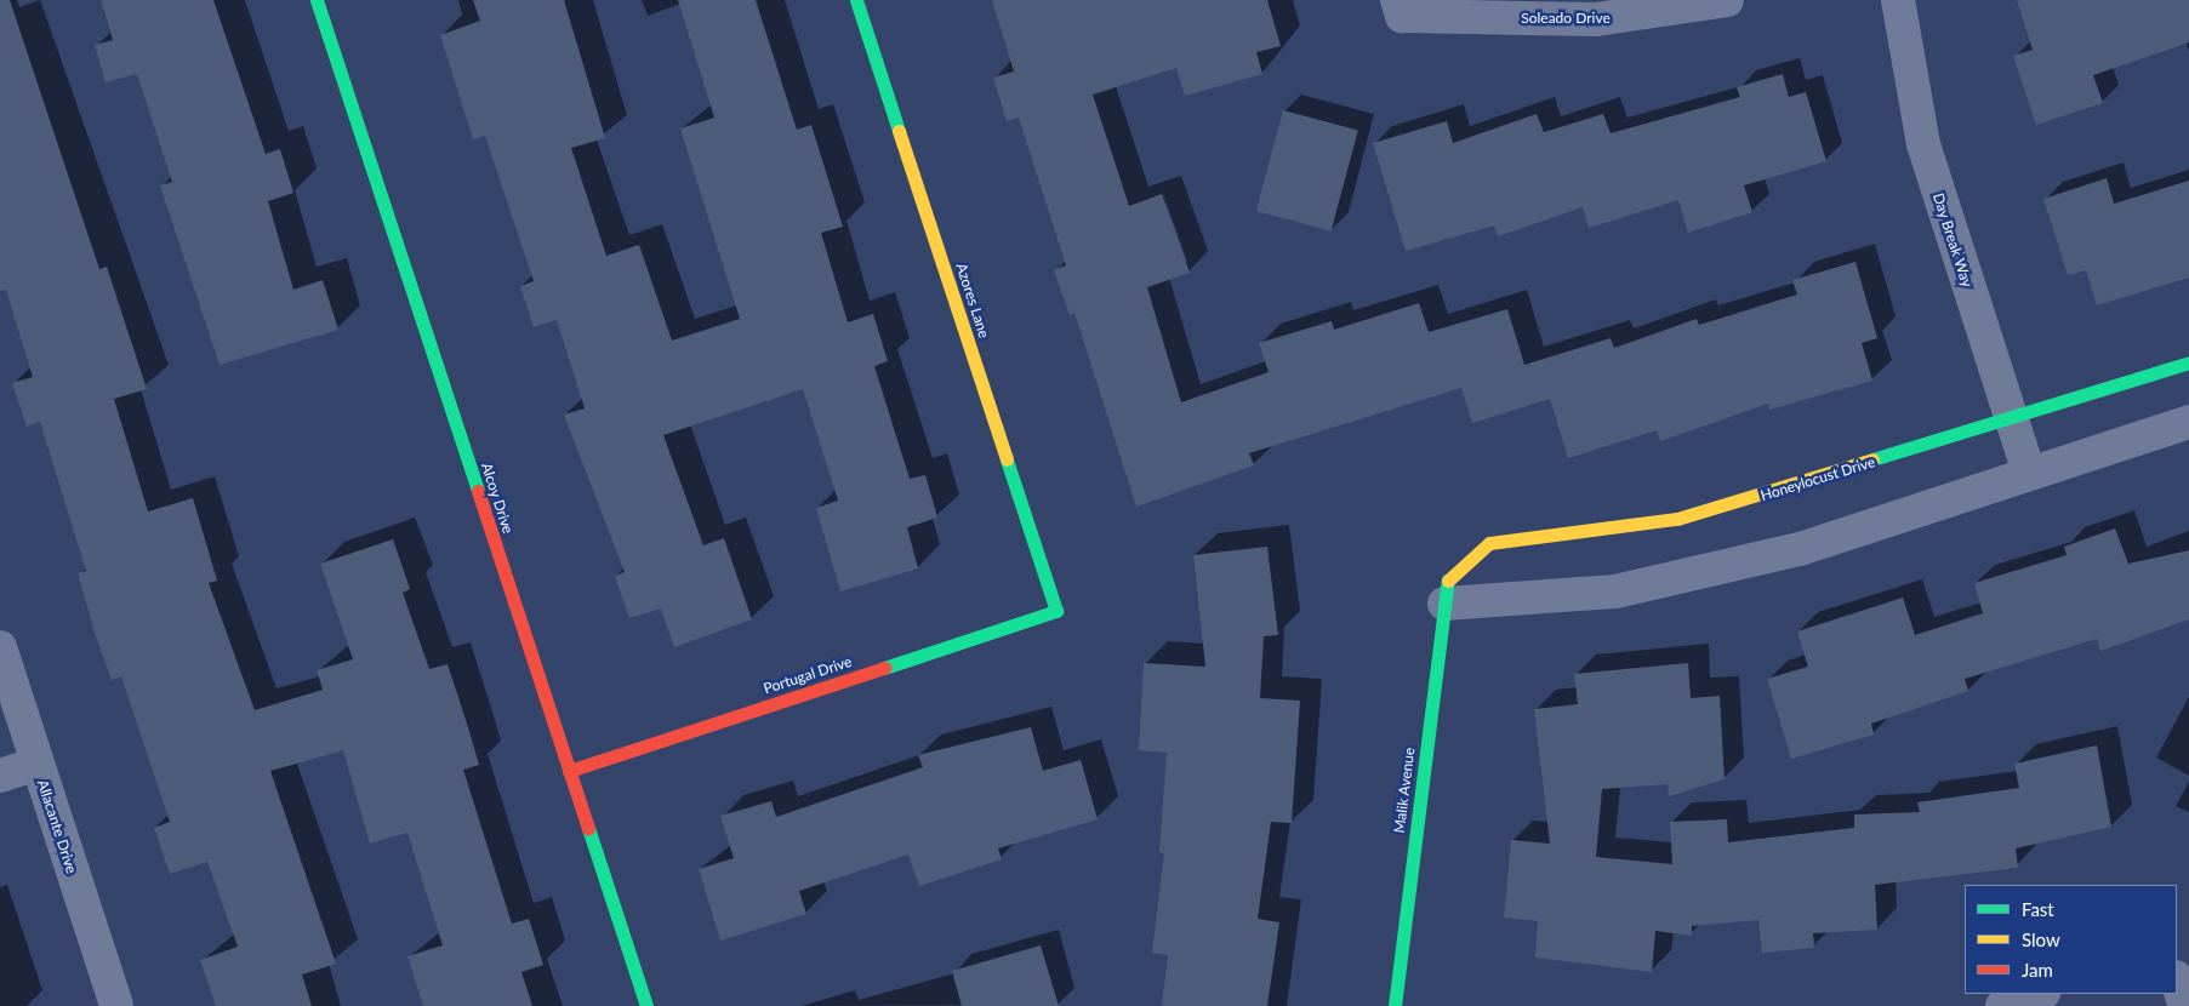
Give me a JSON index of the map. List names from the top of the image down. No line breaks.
{"streets":{"street":["Soleado Drive","Day Break Way","Azores Lane","Honeylocust Drive","Alcoy Drive","Portugal Drive","Malik Avenue","Allacante Drive"]},"crossings":[["Day Break Way","Honeylocust Drive"],["Azores Lane","Portugal Drive"],["Honeylocust Drive","Malik Avenue"],["Alcoy Drive","Portugal Drive"]],"legend":["Fast","Slow","Jam"]}
